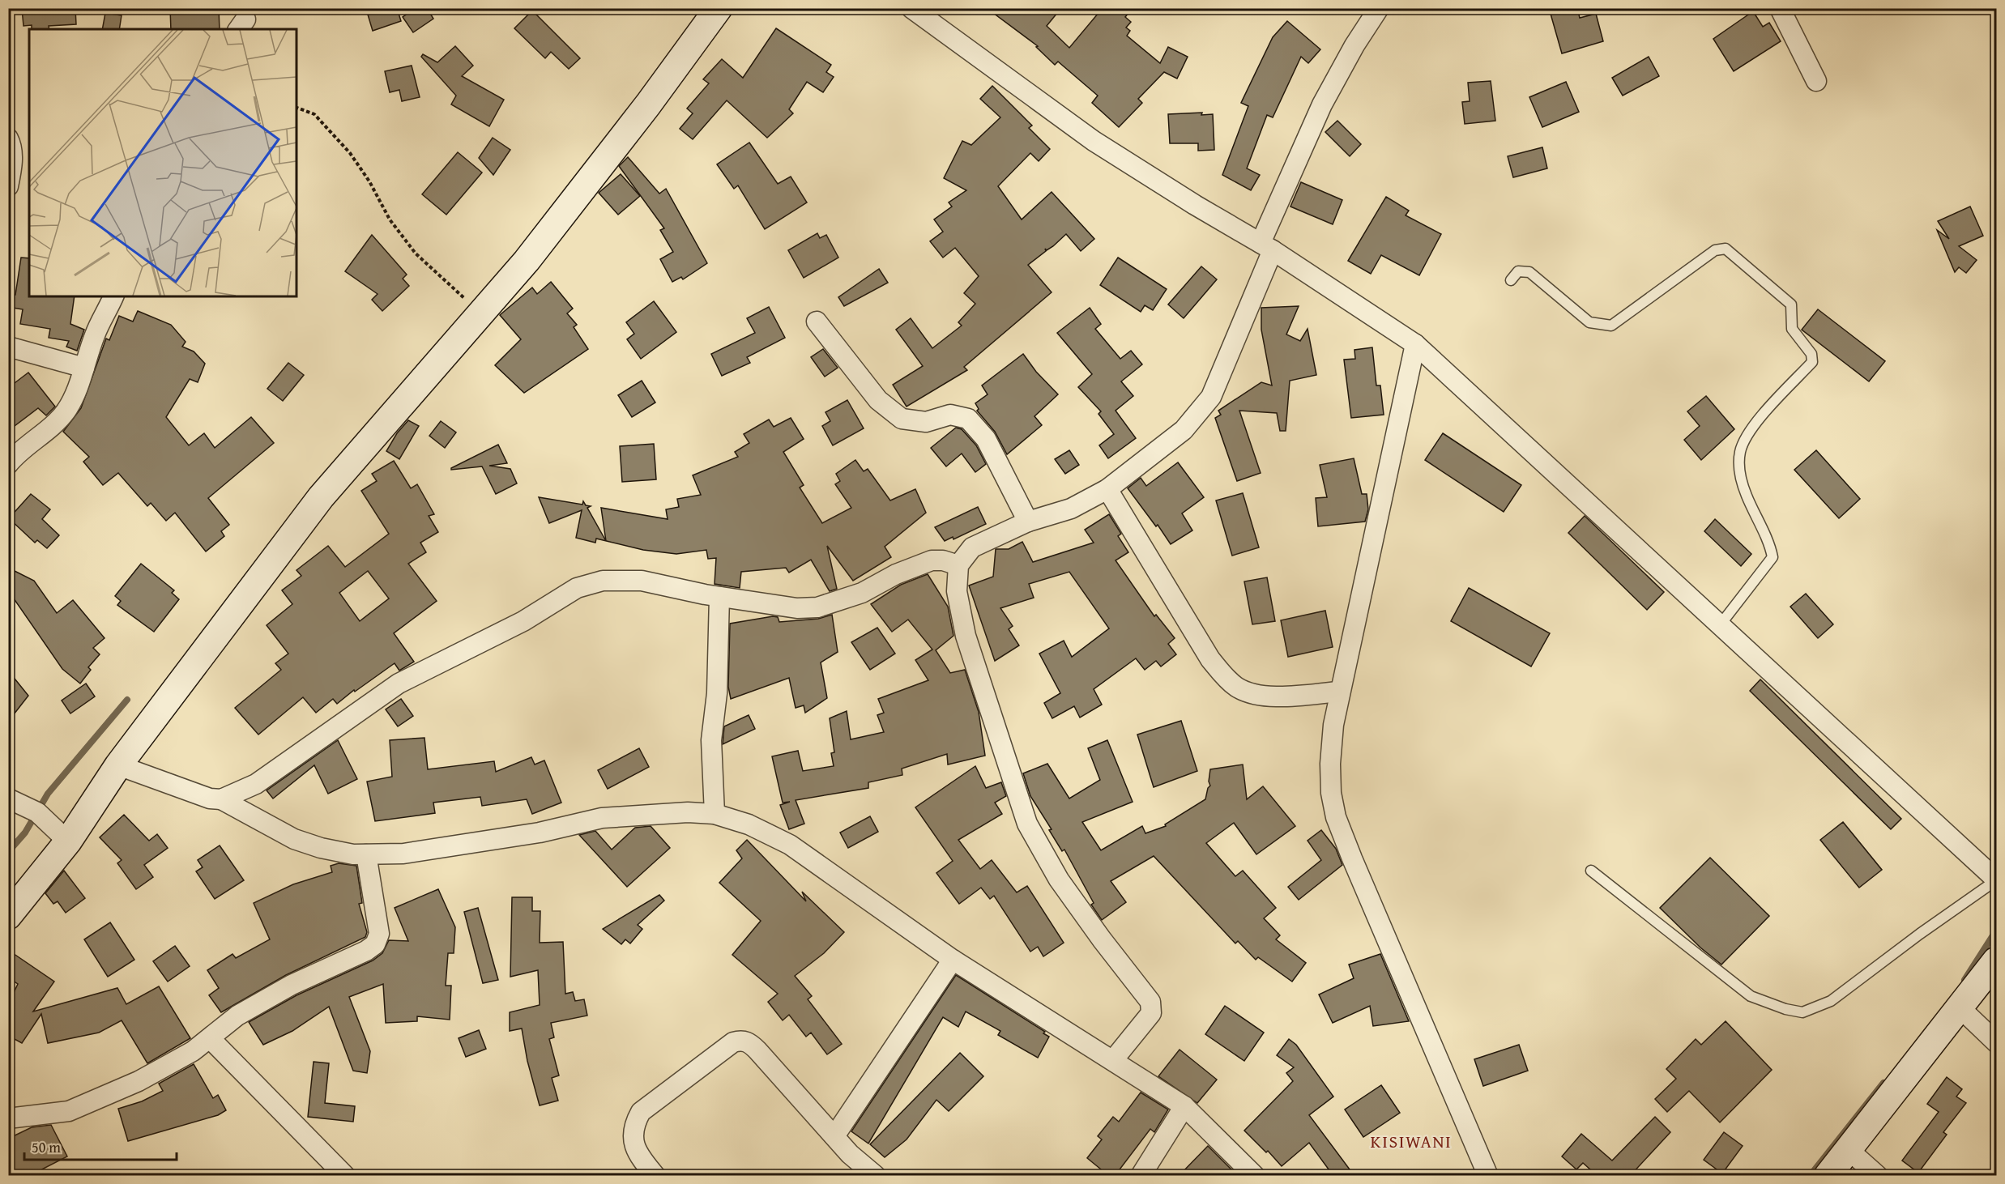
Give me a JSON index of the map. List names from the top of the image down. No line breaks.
{"districts":["KISIWANI"],"scale_bar":"50 m"}
